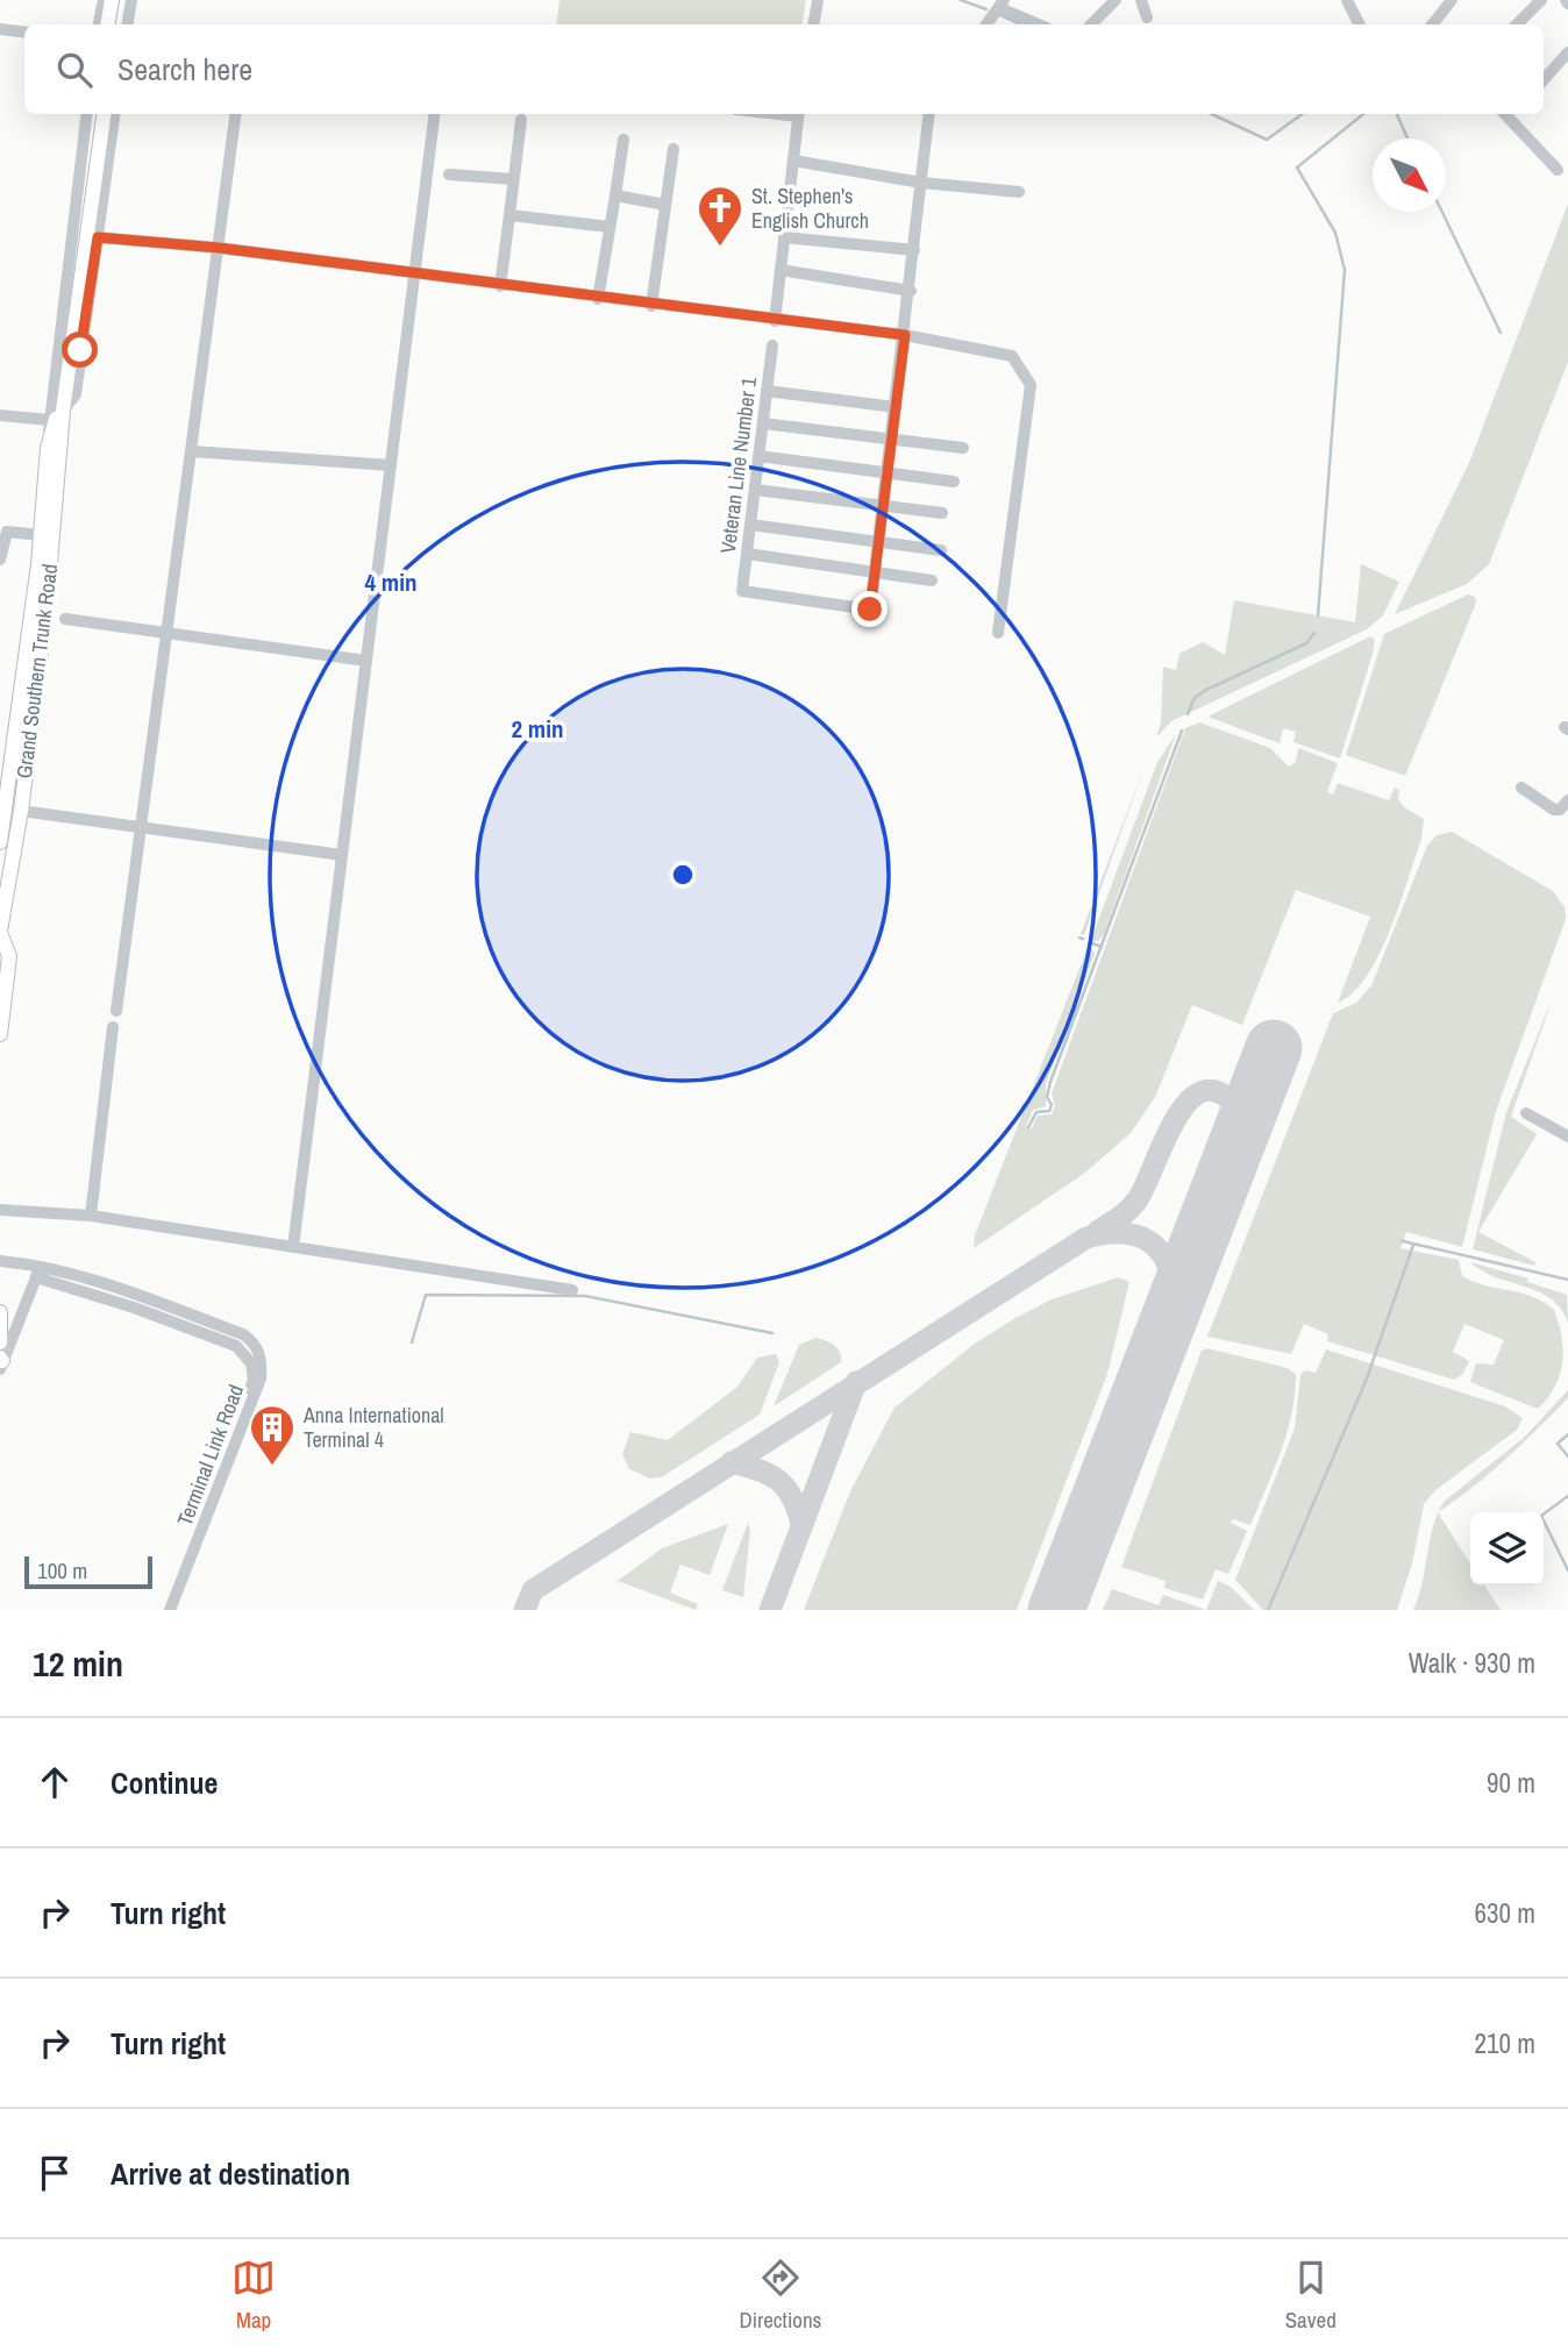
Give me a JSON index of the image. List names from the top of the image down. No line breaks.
{"streets":{"main road":["Grand Southern Trunk Road"],"street":["Veteran Line Number 1","Terminal Link Road"]},"places":{"church":["St. Stephen's English Church"],"building":["Anna International Terminal 4"]},"scale_bar":"100 m","north":"bottom right","page":{"search":"Search here","scale":"100 m","heading":["12 min","Walk · 930 m"],"list":[["Continue","90 m"],["Turn right","630 m"],["Turn right","210 m"],"Arrive at destination"],"nav":["Map","Directions","Saved"]},"rings":["4 min","2 min"]}
